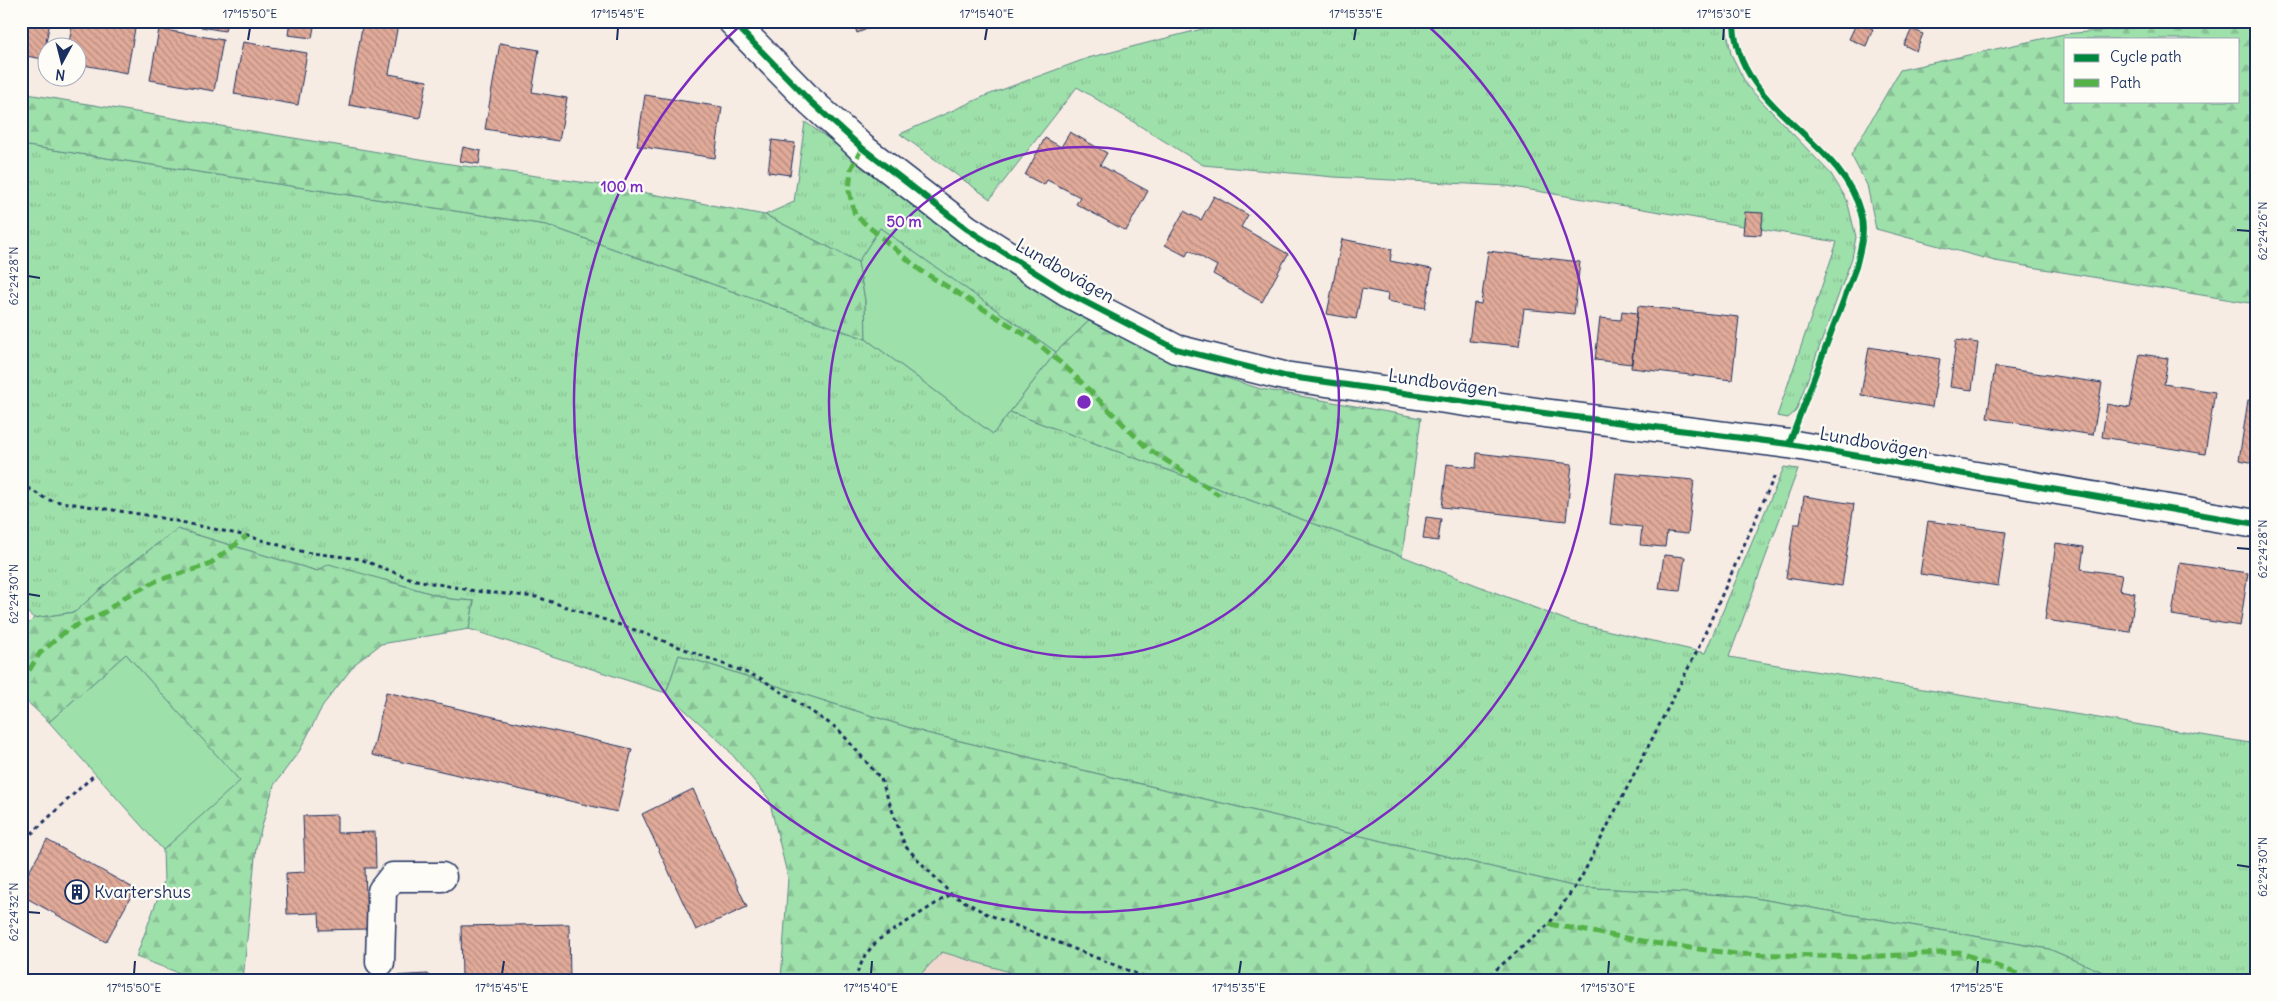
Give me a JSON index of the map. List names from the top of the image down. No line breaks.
{"streets":{"street":["Lundbovägen"]},"places":{"building":["Kvartershus"]},"legend":["Cycle path","Path"],"north":"bottom","coordinates":["17°15'50\"E","17°15'45\"E","17°15'40\"E","17°15'35\"E","17°15'30\"E","62°24'26\"N","62°24'28\"N","62°24'30\"N","62°24'32\"N","17°15'25\"E"],"rings":["100 m","50 m"]}
